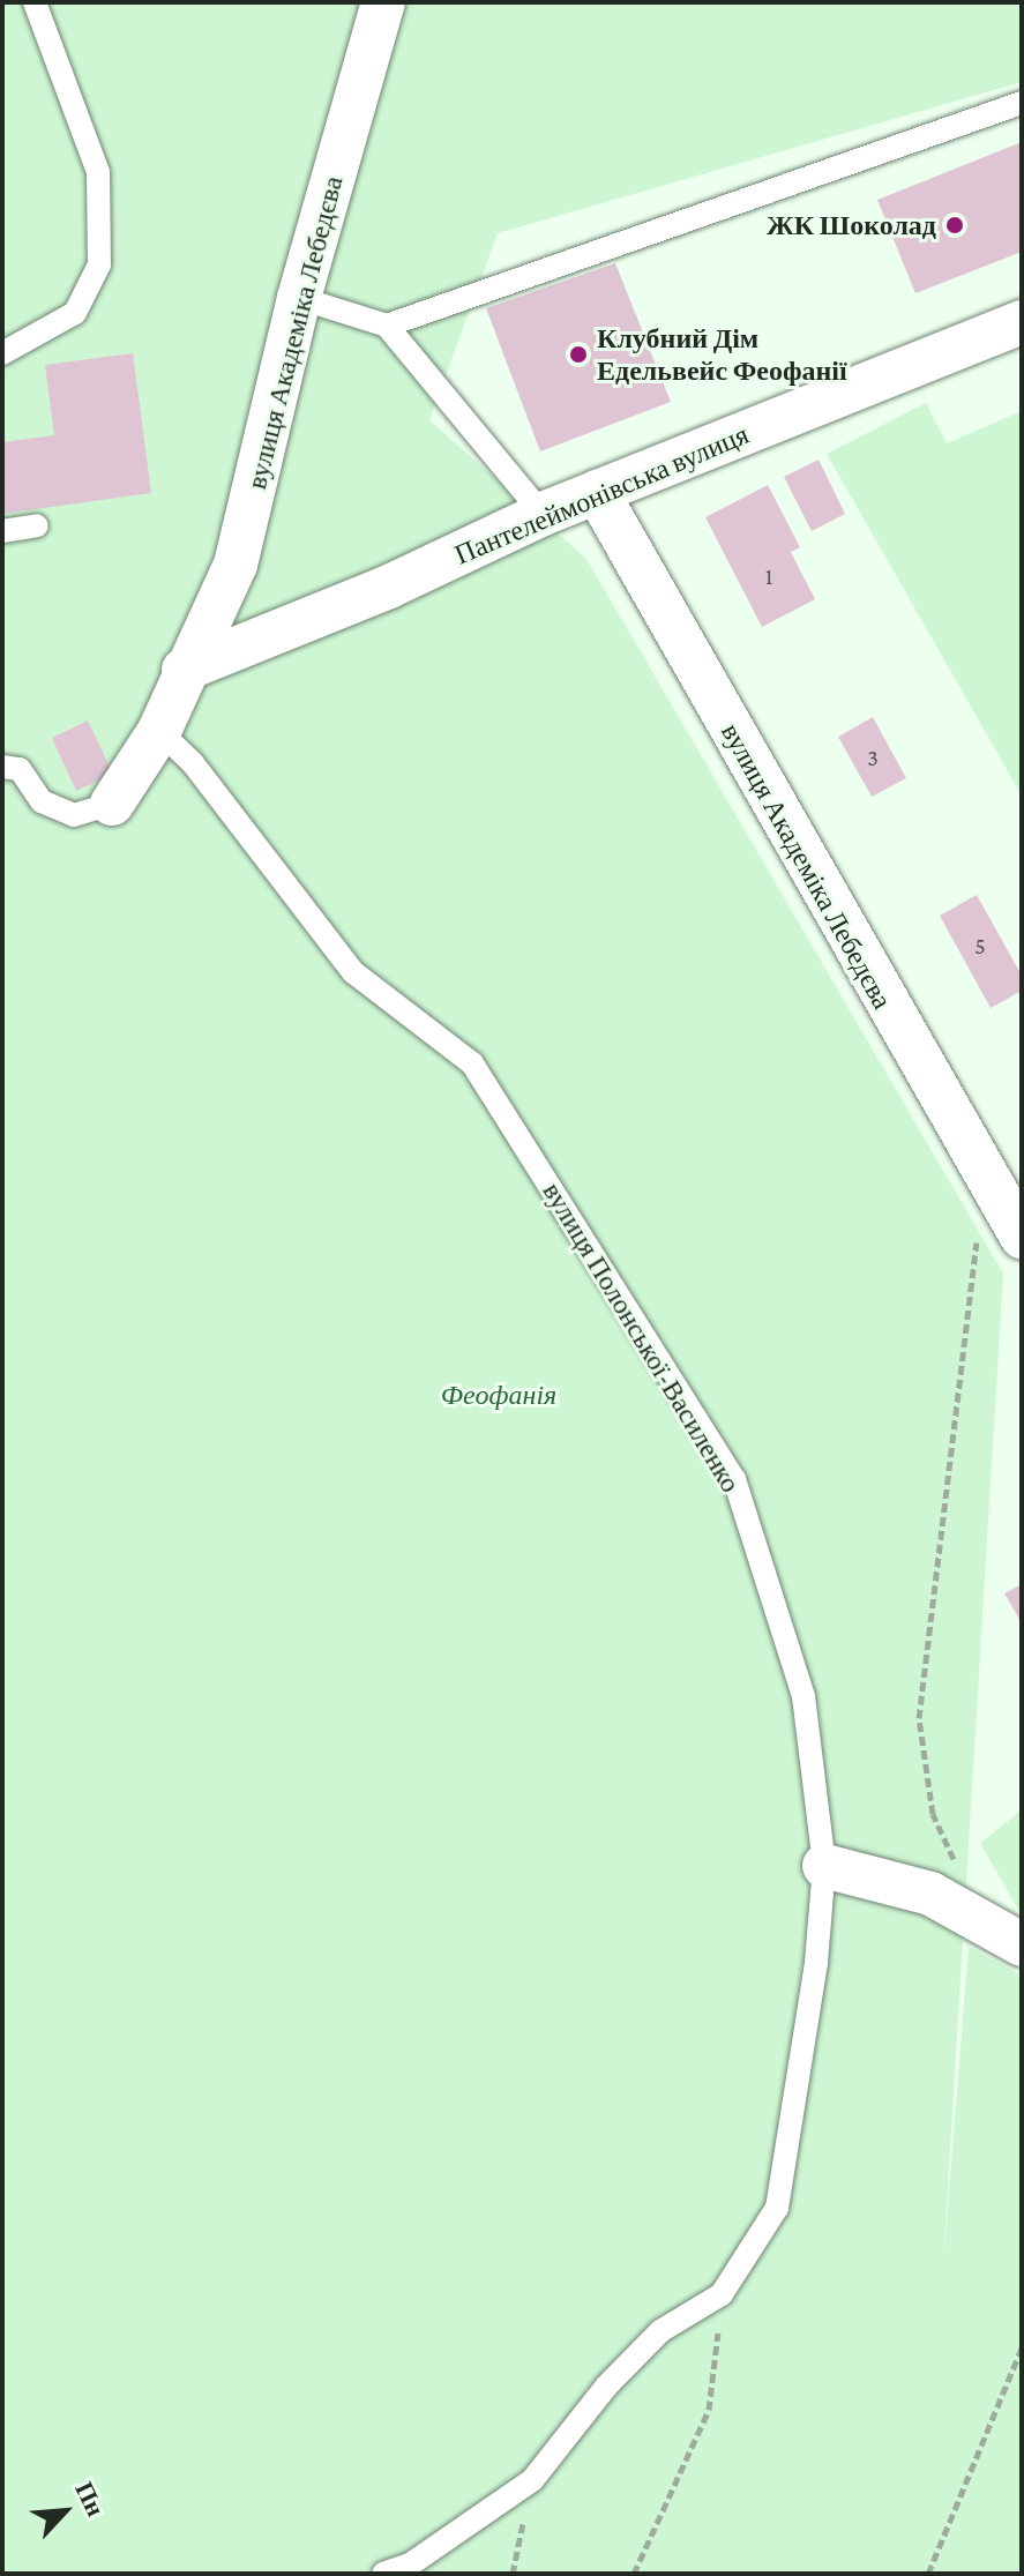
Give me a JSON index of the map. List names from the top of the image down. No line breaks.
{"streets":{"street":["вулиця Академіка Лебедєва","Пантелеймонівська вулиця"],"lane":["вулиця Полонської-Василенко"]},"crossings":[["вулиця Академіка Лебедєва","Пантелеймонівська вулиця"],["вулиця Академіка Лебедєва","вулиця Полонської-Василенко"]],"parks":["Феофанія"],"places":["ЖК Шоколад","Клубний Дім Едельвейс Феофанії"],"house_numbers":["1","3","5"],"north":"top right"}
